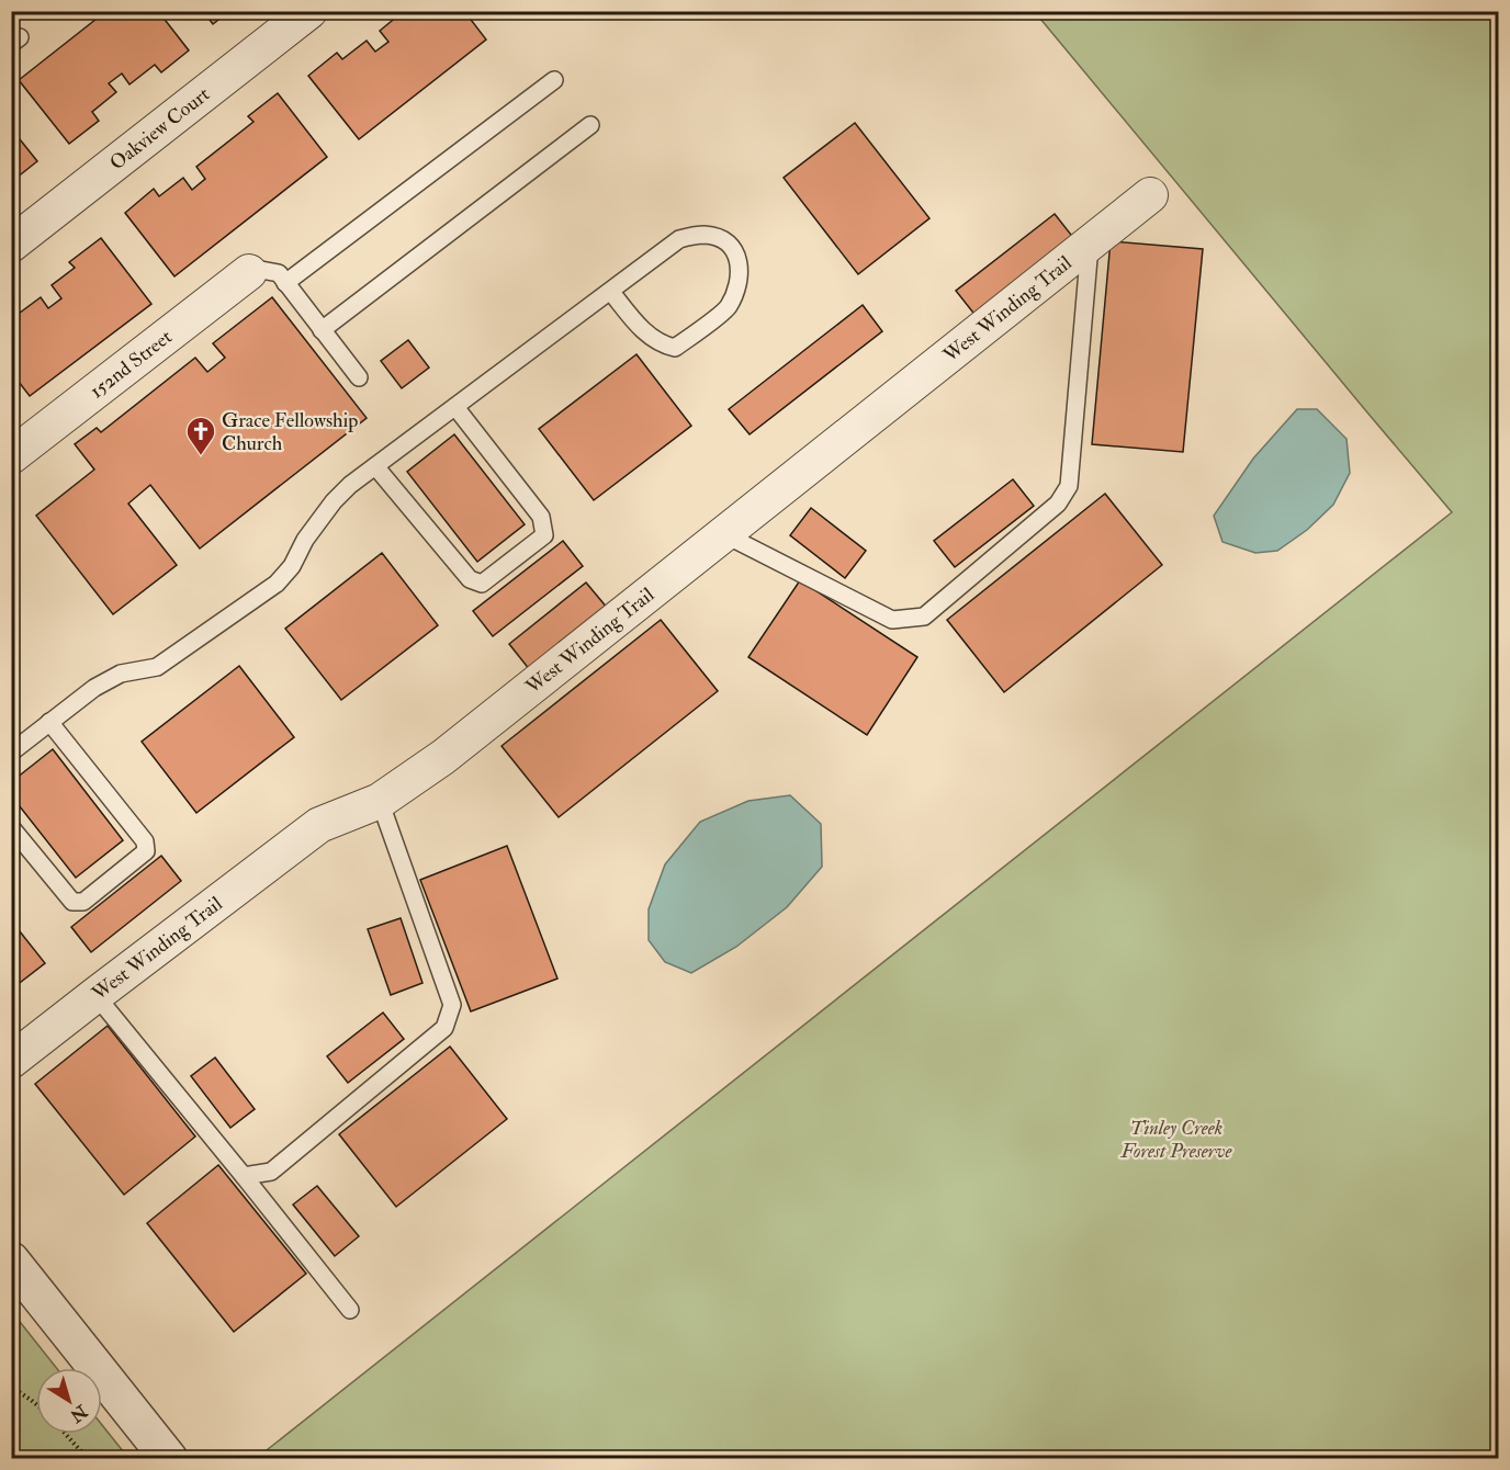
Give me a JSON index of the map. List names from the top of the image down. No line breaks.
{"streets":{"street":["Oakview Court","West Winding Trail","152nd Street"]},"parks":["Tinley Creek Forest Preserve"],"places":{"church":["Grace Fellowship Church"]},"north":"bottom right"}
